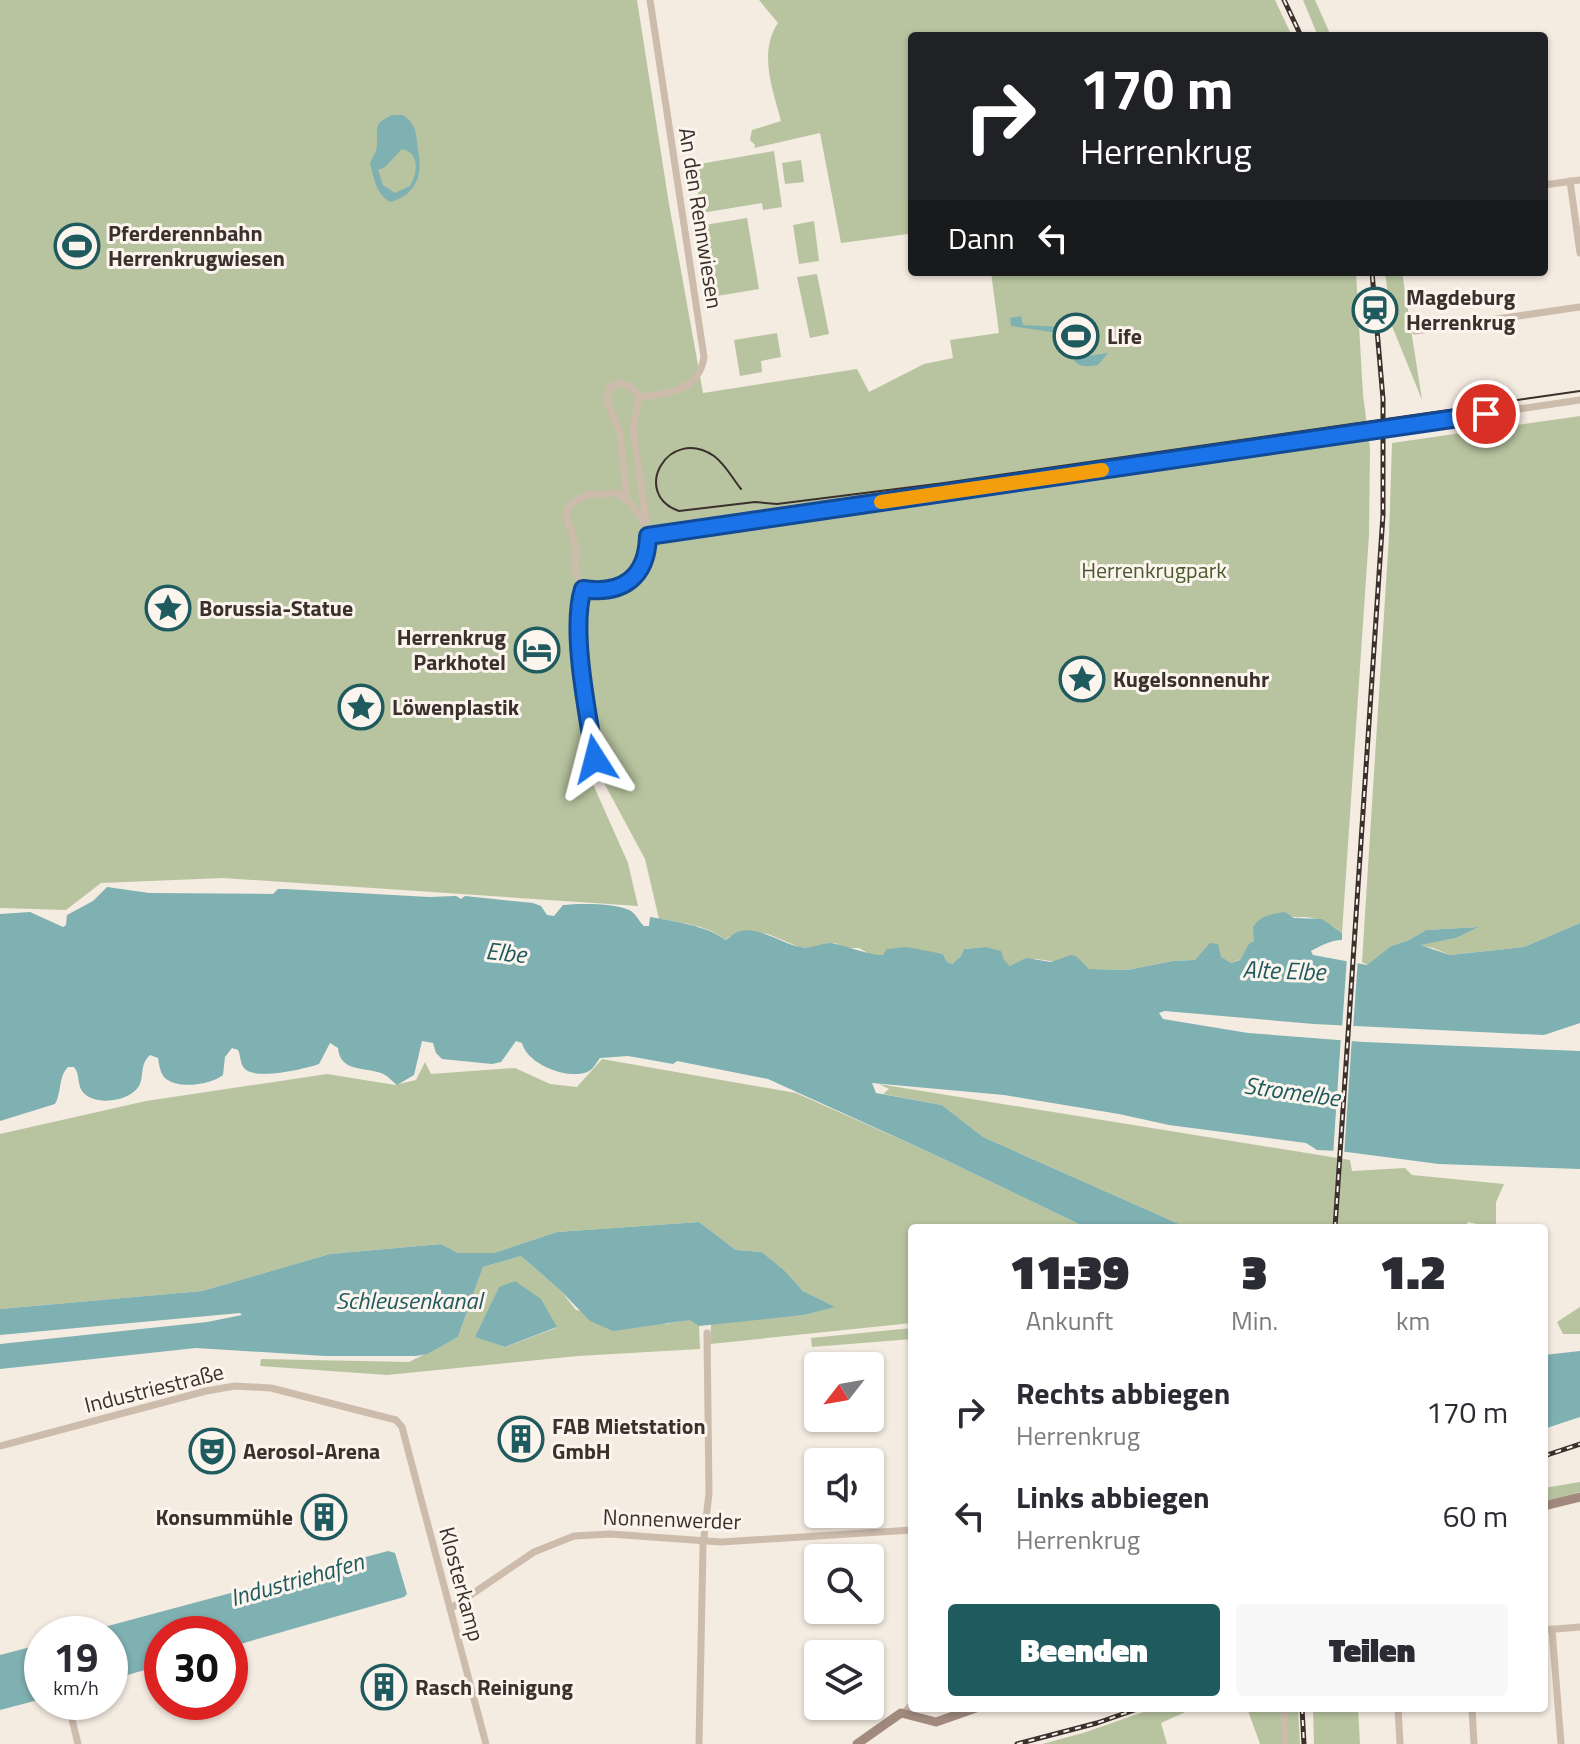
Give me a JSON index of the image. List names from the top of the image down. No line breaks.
{"streets":{"street":["An den Rennwiesen","Industriestraße","Nonnenwerder","Klosterkamp"]},"crossings":[["Industriestraße","Klosterkamp"],["Nonnenwerder","Klosterkamp"]],"water":["Elbe","Alte Elbe","Stromelbe","Schleusenkanal","Industriehafen"],"parks":["Herrenkrugpark"],"places":{"sports":["Pferderennbahn Herrenkrugwiesen","Life"],"station":["Magdeburg Herrenkrug"],"place":["Borussia-Statue","Kugelsonnenuhr","Löwenplastik"],"hotel":["Herrenkrug Parkhotel"],"building":["FAB Mietstation GmbH","Konsummühle","Rasch Reinigung"],"theatre":["Aerosol-Arena"]},"north":"bottom left","page":{"turn":["170 m","Herrenkrug"],"then":"Dann","eta":["11:39","Ankunft","3","Min.","1.2","km"],"list":[{"name":"Rechts abbiegen","note":"Herrenkrug","value":"170 m"},{"name":"Links abbiegen","note":"Herrenkrug","value":"60 m"}],"buttons":["Beenden","Teilen"],"speed":"19 km/h","limit":"30"}}
